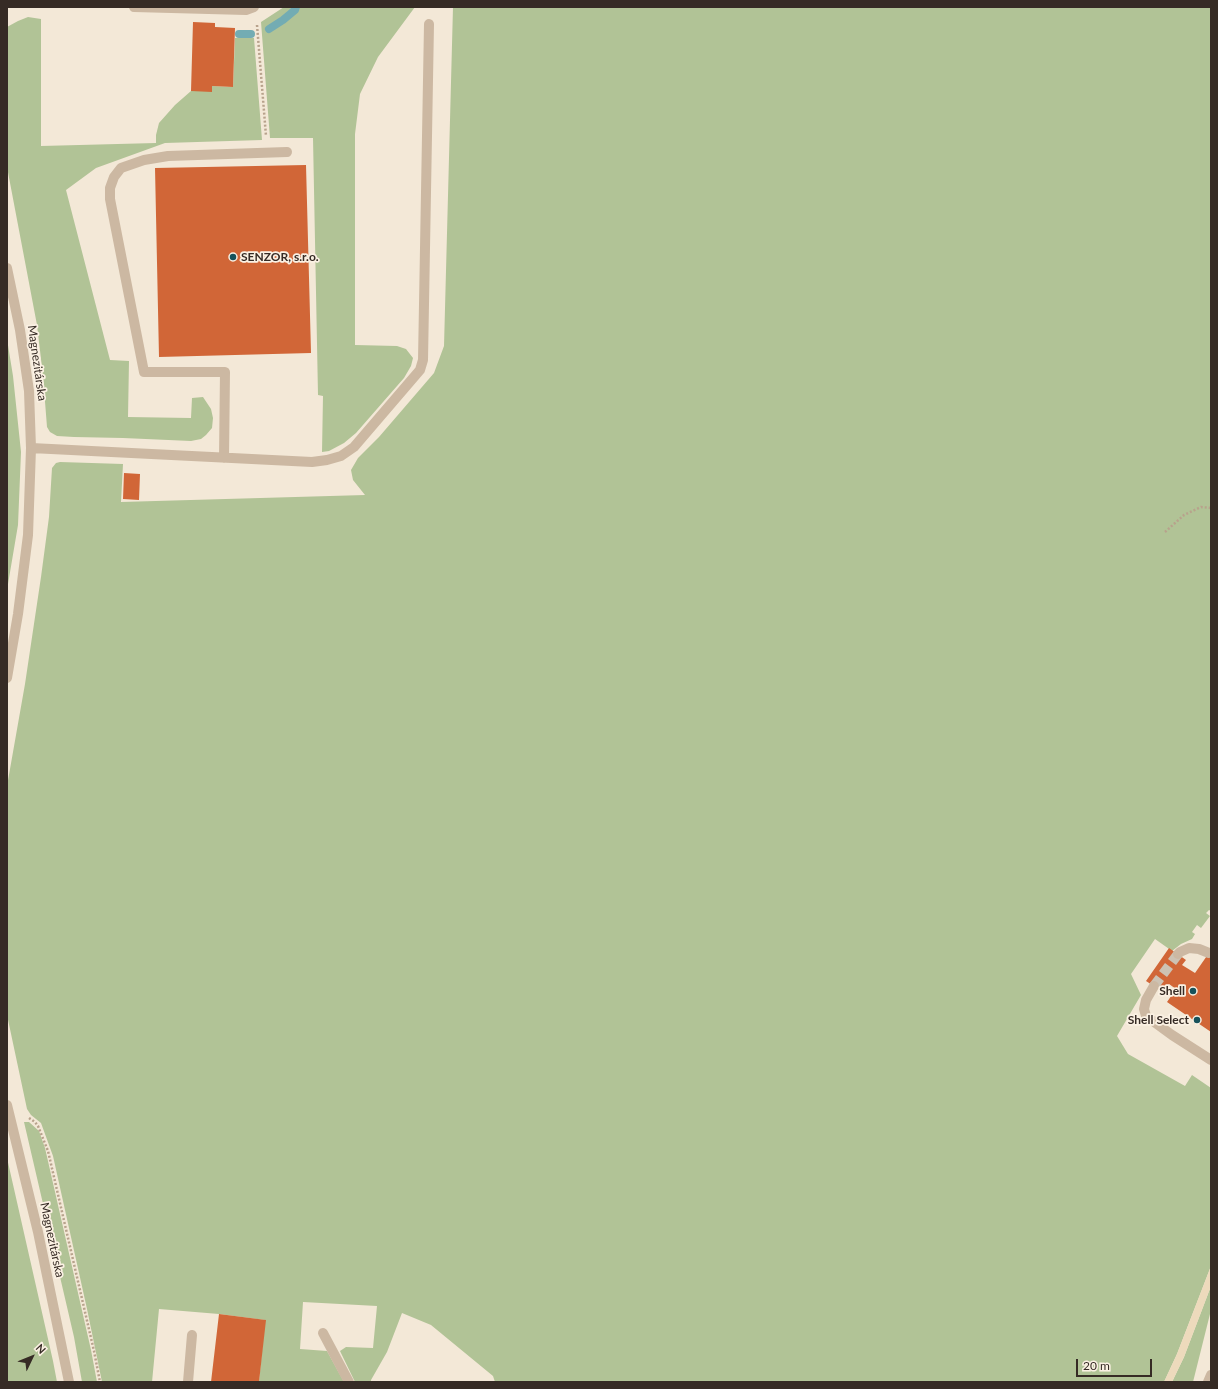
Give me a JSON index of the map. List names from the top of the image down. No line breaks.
{"streets":{"street":["Magnezitárska"]},"places":["SENZOR, s.r.o.","Shell","Shell Select"],"scale_bar":"20 m","north":"top right"}
